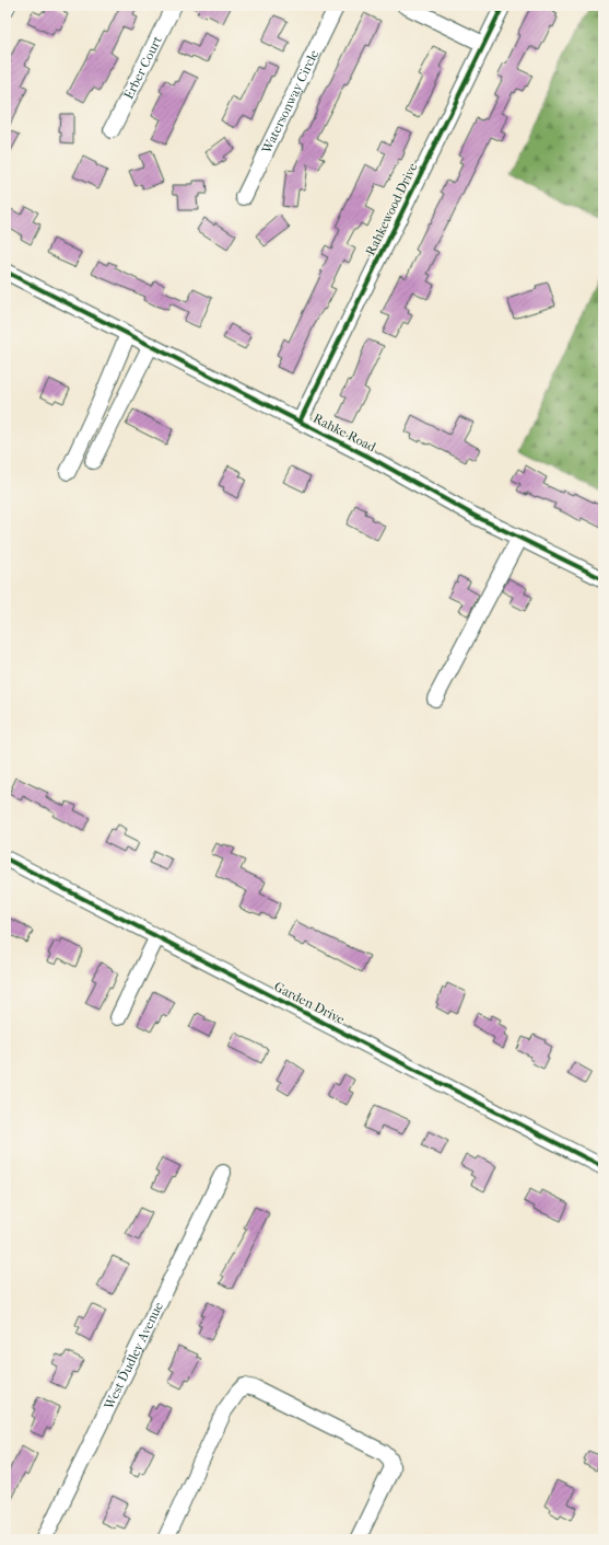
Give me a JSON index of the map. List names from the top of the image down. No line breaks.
{"streets":{"street":["Erber Court","Watersonway Circle","Rahkewood Drive","Rahke Road","Garden Drive","West Dudley Avenue"]},"crossings":[["Rahkewood Drive","Rahke Road"]]}
